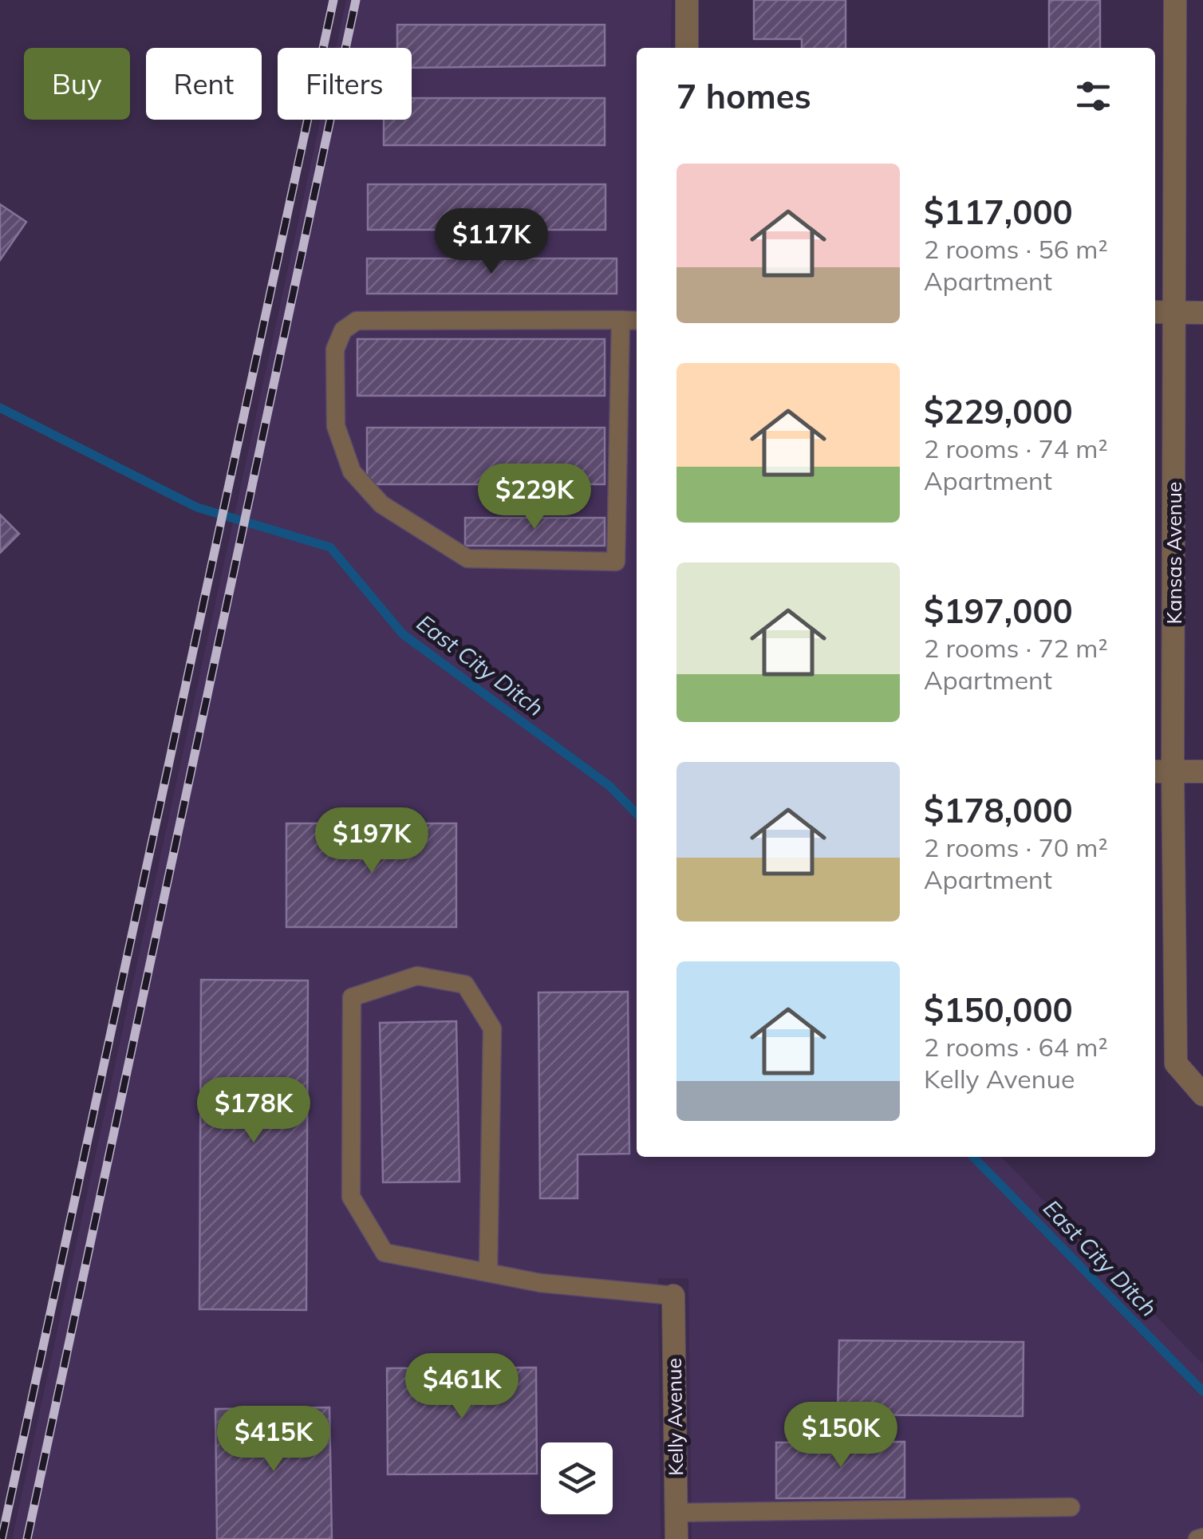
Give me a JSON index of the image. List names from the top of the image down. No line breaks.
{"streets":{"street":["Kansas Avenue","Kelly Avenue"]},"water":["East City Ditch"],"page":{"chip":["Buy","Rent","Filters"],"heading":"7 homes","list":[{"name":"$117,000","note":"2 rooms · 56 m² · Apartment"},{"name":"$229,000","note":"2 rooms · 74 m² · Apartment"},{"name":"$197,000","note":"2 rooms · 72 m² · Apartment"},{"name":"$178,000","note":"2 rooms · 70 m² · Apartment"},{"name":"$150,000","note":"2 rooms · 64 m² · Kelly Avenue"}],"price":["$117K","$229K","$197K","$178K","$461K","$150K","$415K"]}}
